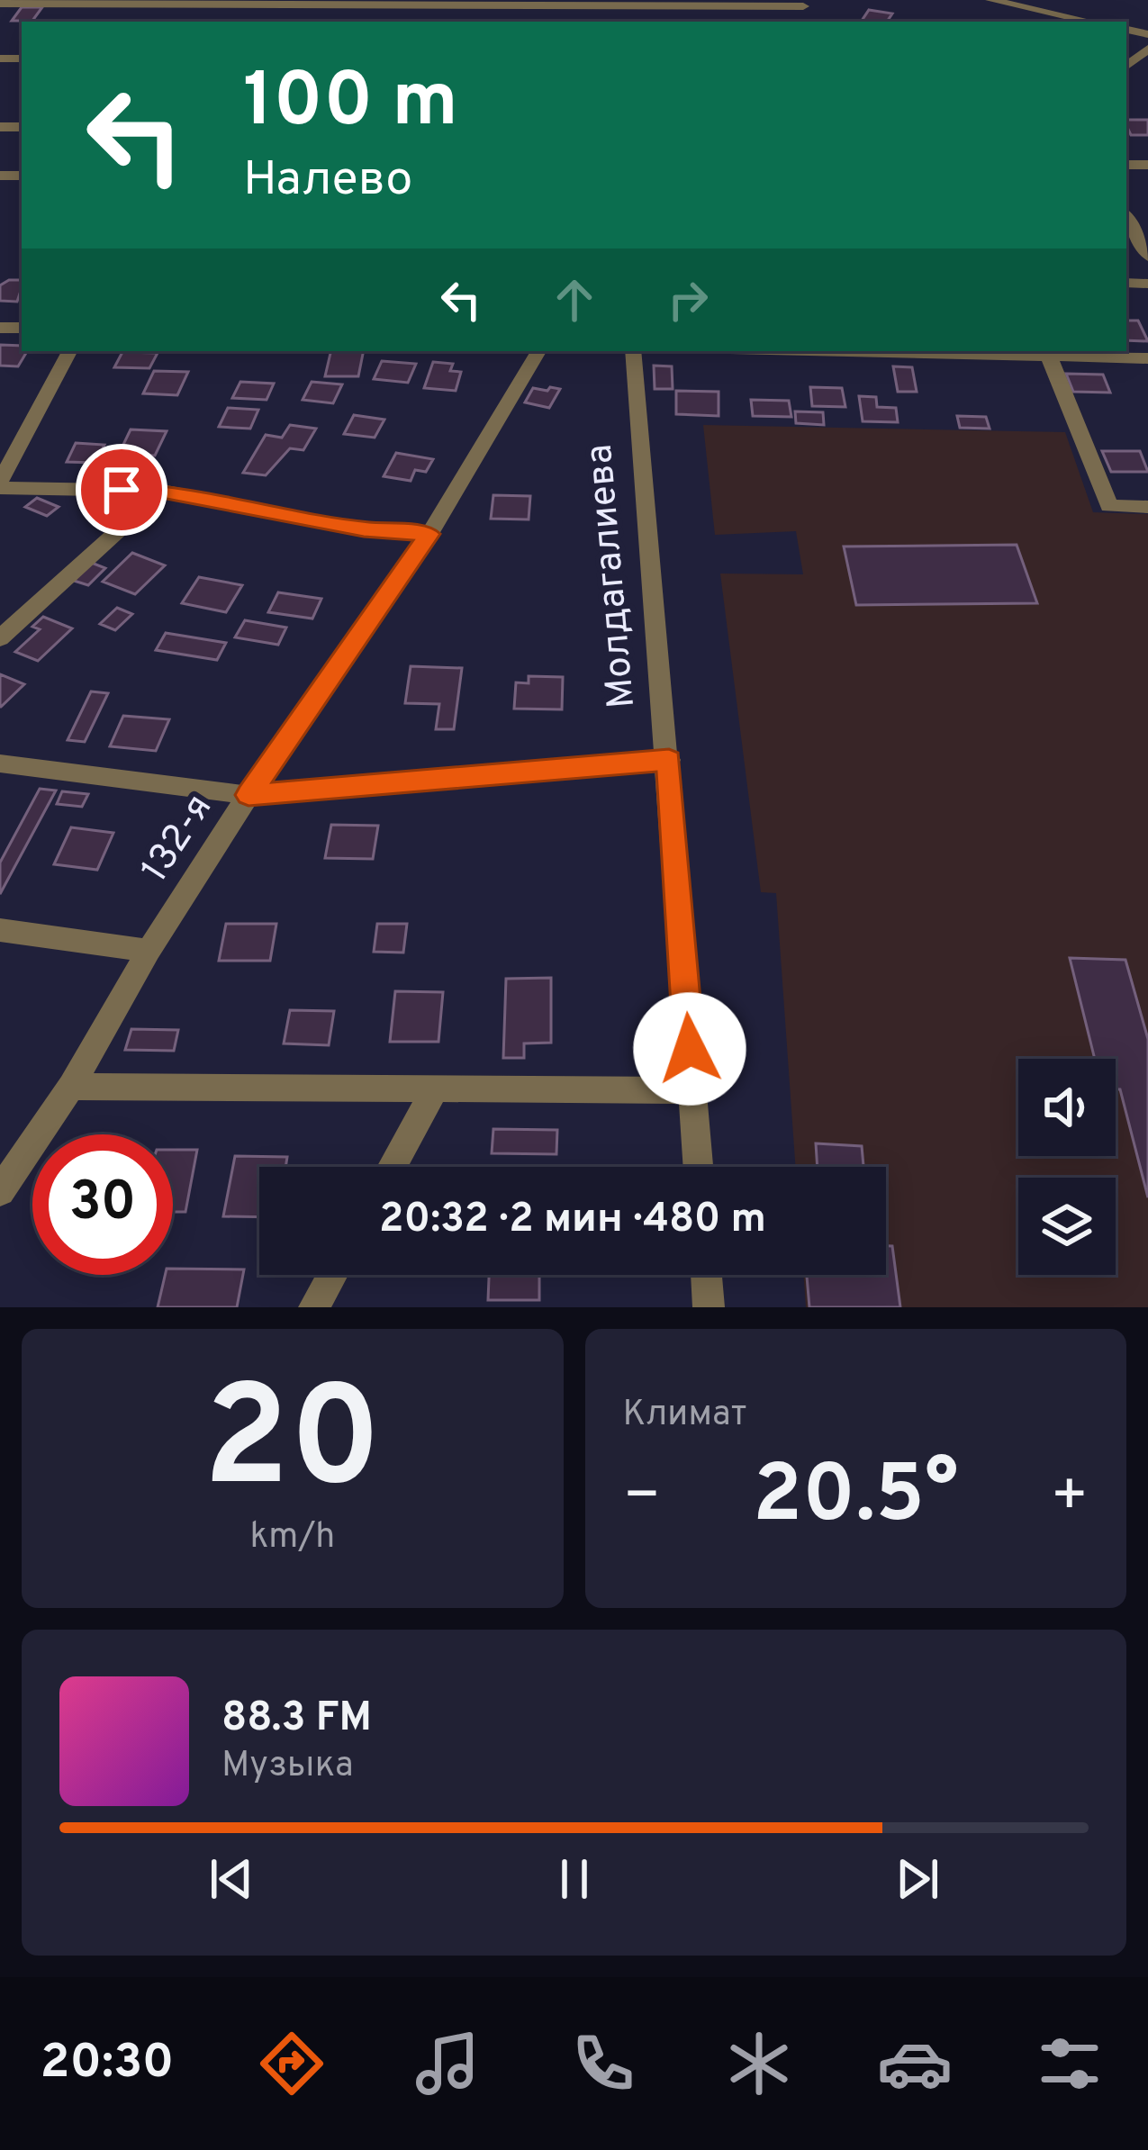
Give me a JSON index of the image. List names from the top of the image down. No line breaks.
{"streets":{"street":["Молдагалиева","132-я"]},"page":{"turn":["100 m","Налево"],"limit":"30","trip":"20:32 · 2 мин · 480 m","tile":[["20","km/h"],"Климат"],"heat":["−","20.5°","+"],"song":["88.3 FM","Музыка"],"tabs":"20:30"}}
